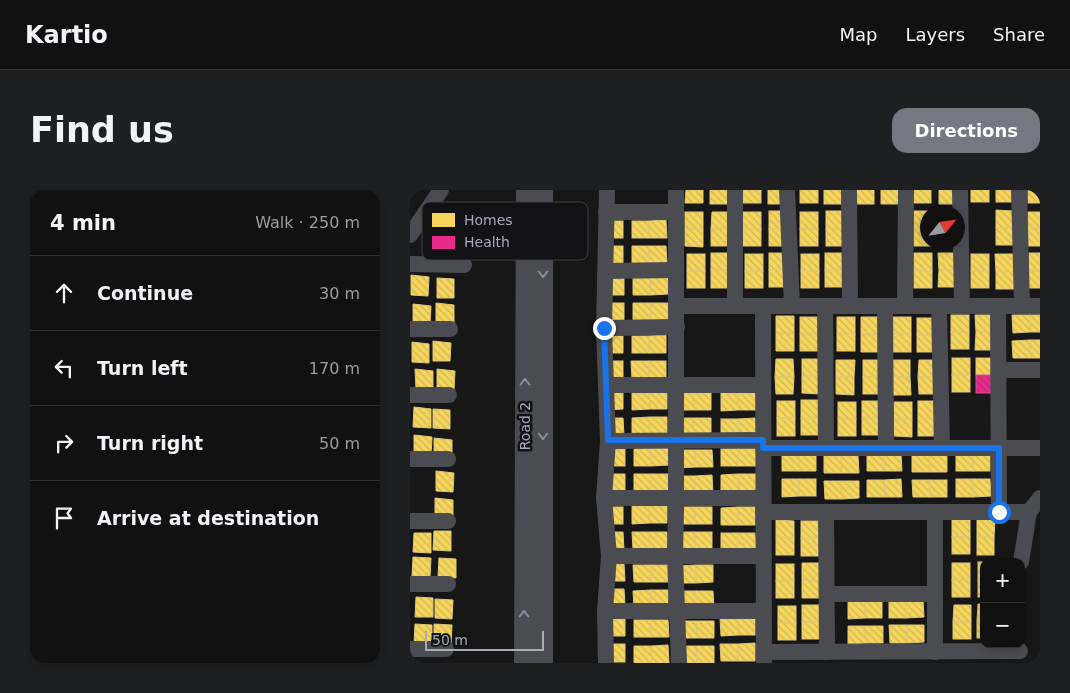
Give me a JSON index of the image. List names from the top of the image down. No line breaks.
{"streets":{"street":["Road 2"]},"legend":["Homes","Health"],"scale_bar":"50 m","north":"top right","page":{"header":"Kartio","nav":["Map","Layers","Share"],"buttons":"Directions","title":"Find us","heading":["4 min","Walk · 250 m"],"list":[["Continue","30 m"],["Turn left","170 m"],["Turn right","50 m"],"Arrive at destination"],"map_buttons":["+","−"],"scale":"50 m"}}
